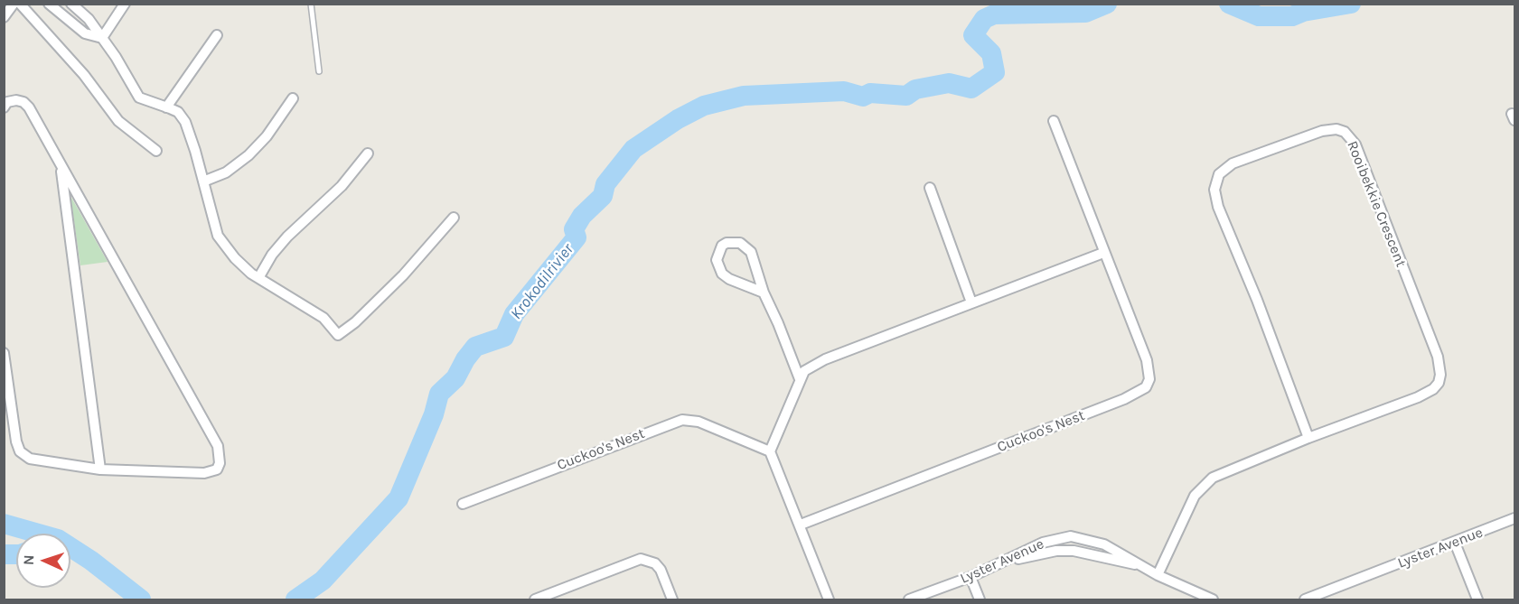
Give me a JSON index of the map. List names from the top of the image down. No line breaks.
{"streets":{"street":["Rooibekkie Crescent","Cuckoo's Nest","Lyster Avenue"]},"crossings":[["Rooibekkie Crescent","Lyster Avenue"]],"water":["Krokodilrivier"],"north":"left"}
